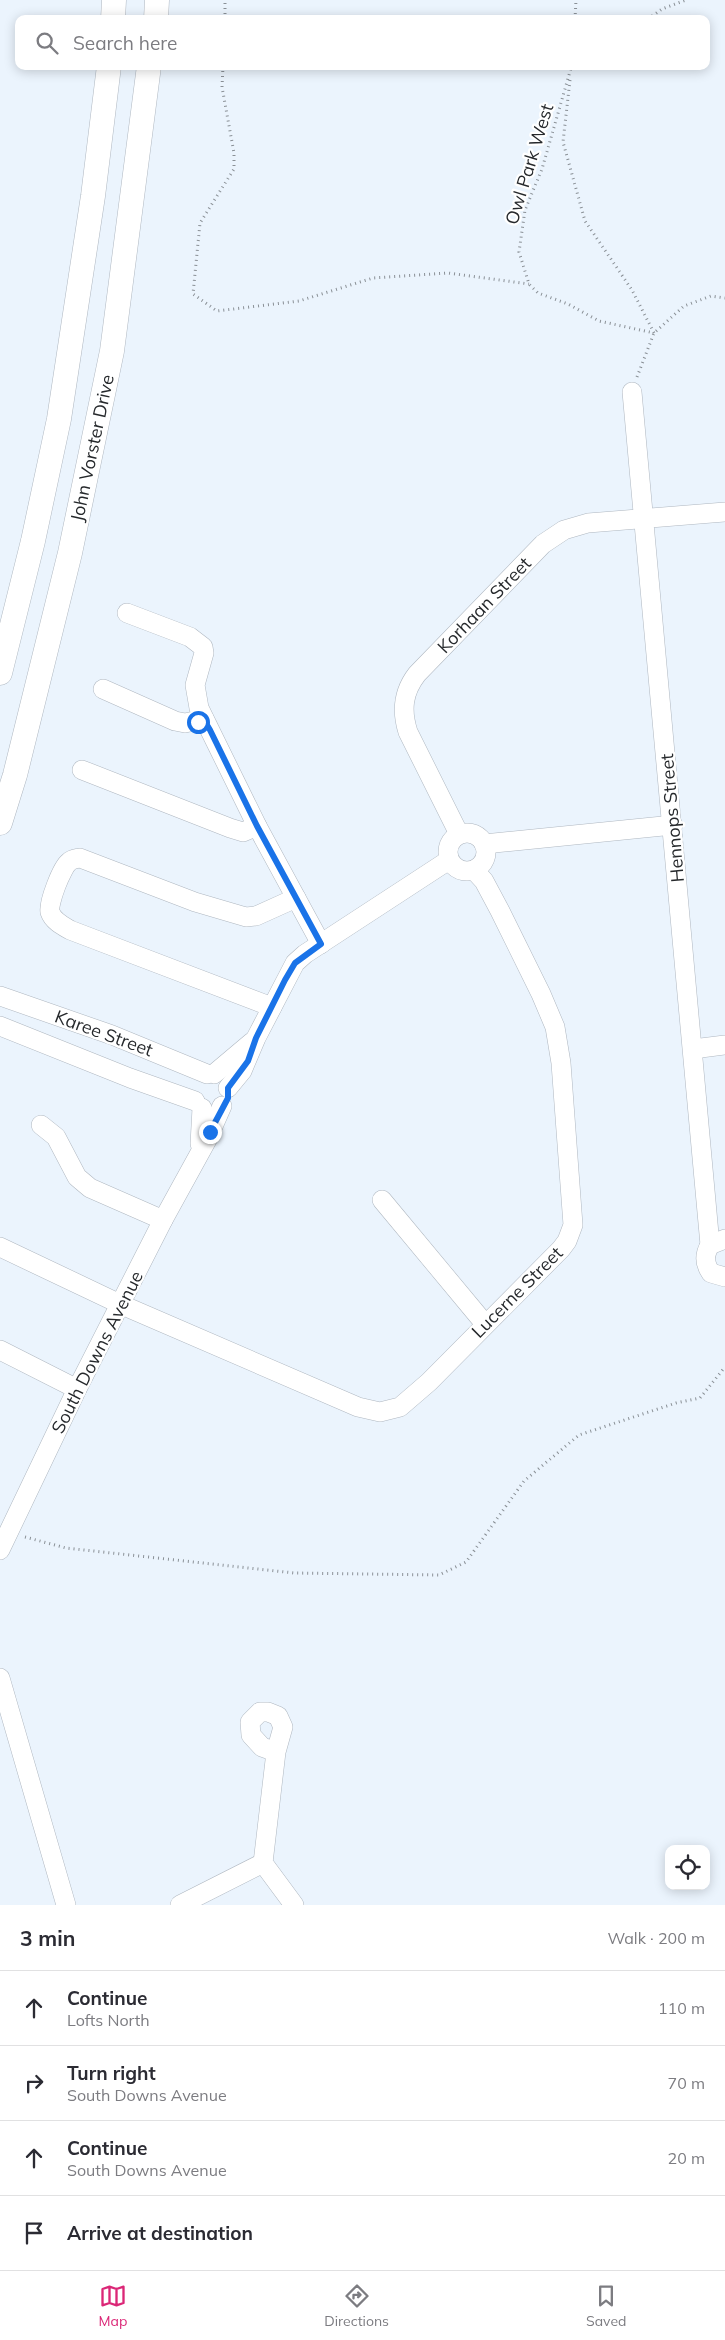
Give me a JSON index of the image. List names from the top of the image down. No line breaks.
{"streets":{"street":["John Vorster Drive","Korhaan Street","Hennops Street","Karee Street","Lucerne Street","South Downs Avenue"],"path":["Owl Park West"]},"crossings":[["Korhaan Street","Hennops Street"],["Korhaan Street","Lucerne Street"],["Karee Street","South Downs Avenue"],["Lucerne Street","South Downs Avenue"]],"page":{"search":"Search here","heading":["3 min","Walk · 200 m"],"list":[["Continue","Lofts North","110 m"],["Turn right","South Downs Avenue","70 m"],["Continue","South Downs Avenue","20 m"],"Arrive at destination"],"nav":["Map","Directions","Saved"]}}
